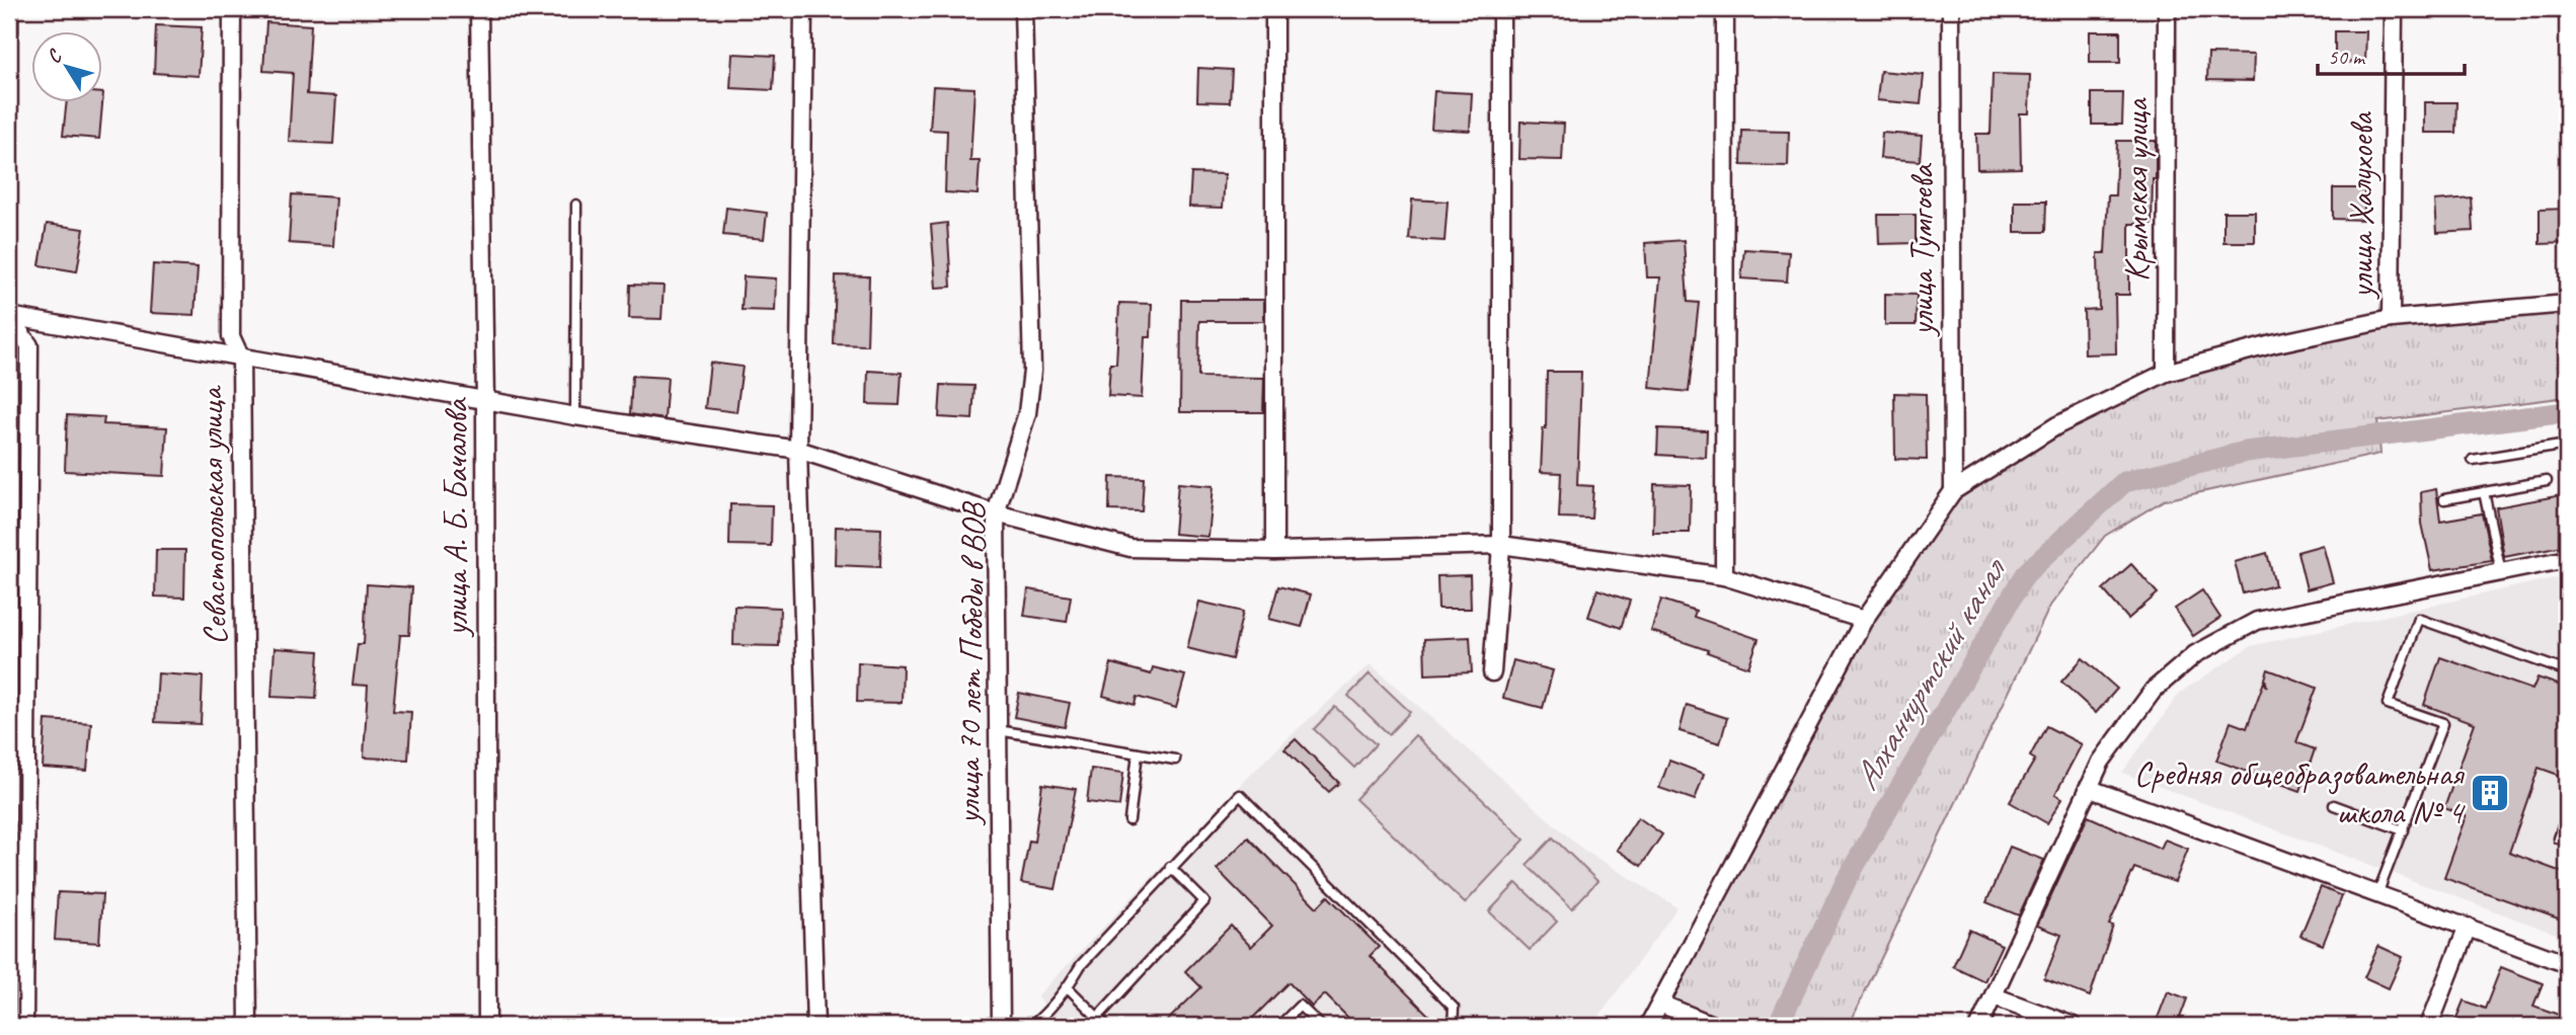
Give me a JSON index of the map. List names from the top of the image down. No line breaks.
{"streets":{"street":["Крымская улица","улица Халухоева","улица Тумгоева","Севастопольская улица","улица А. Б. Бачалова","улица 70 лет Победы в ВОВ"]},"water":["Алханчуртский канал"],"places":{"building":["Средняя общеобразовательная школа № 4"]},"scale_bar":"50 m","north":"top left"}
